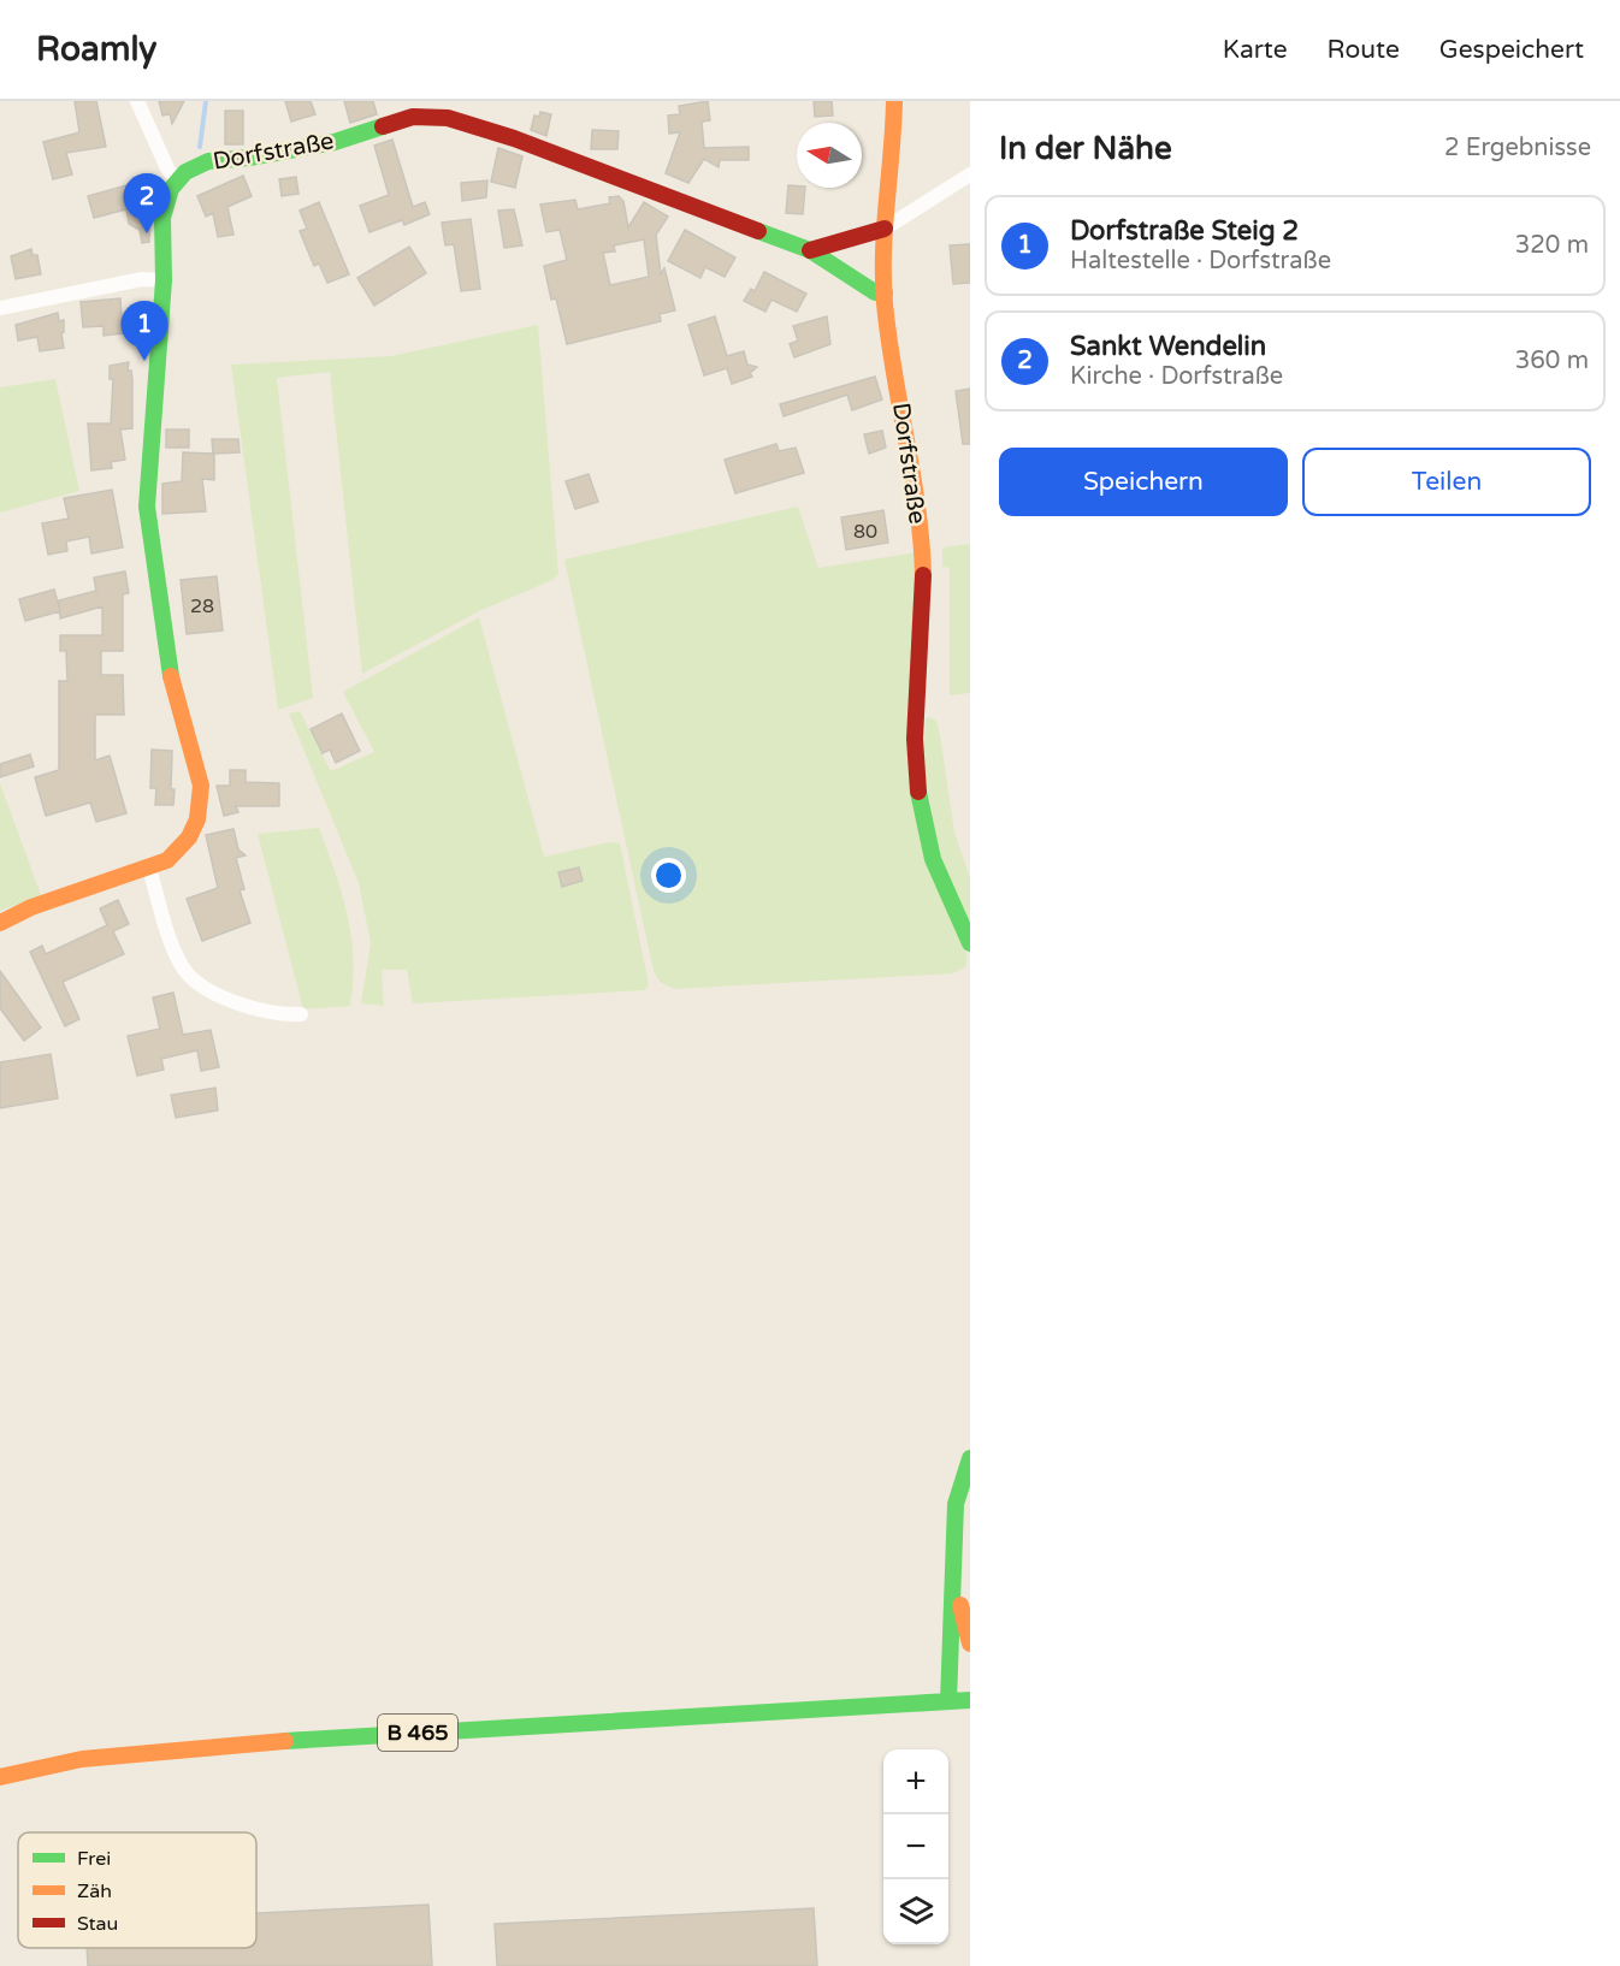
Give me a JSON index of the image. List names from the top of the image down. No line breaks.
{"streets":{"street":["Dorfstraße","B 465"]},"house_numbers":["80","28"],"legend":["Frei","Zäh","Stau"],"north":"left","page":{"header":"Roamly","nav":["Karte","Route","Gespeichert"],"heading":["In der Nähe","2 Ergebnisse"],"pins":["2","1"],"list":[{"mark":"1","name":"Dorfstraße Steig 2","note":"Haltestelle · Dorfstraße","value":"320 m"},{"mark":"2","name":"Sankt Wendelin","note":"Kirche · Dorfstraße","value":"360 m"}],"buttons":["Speichern","Teilen"],"map_buttons":["+","−"]}}
